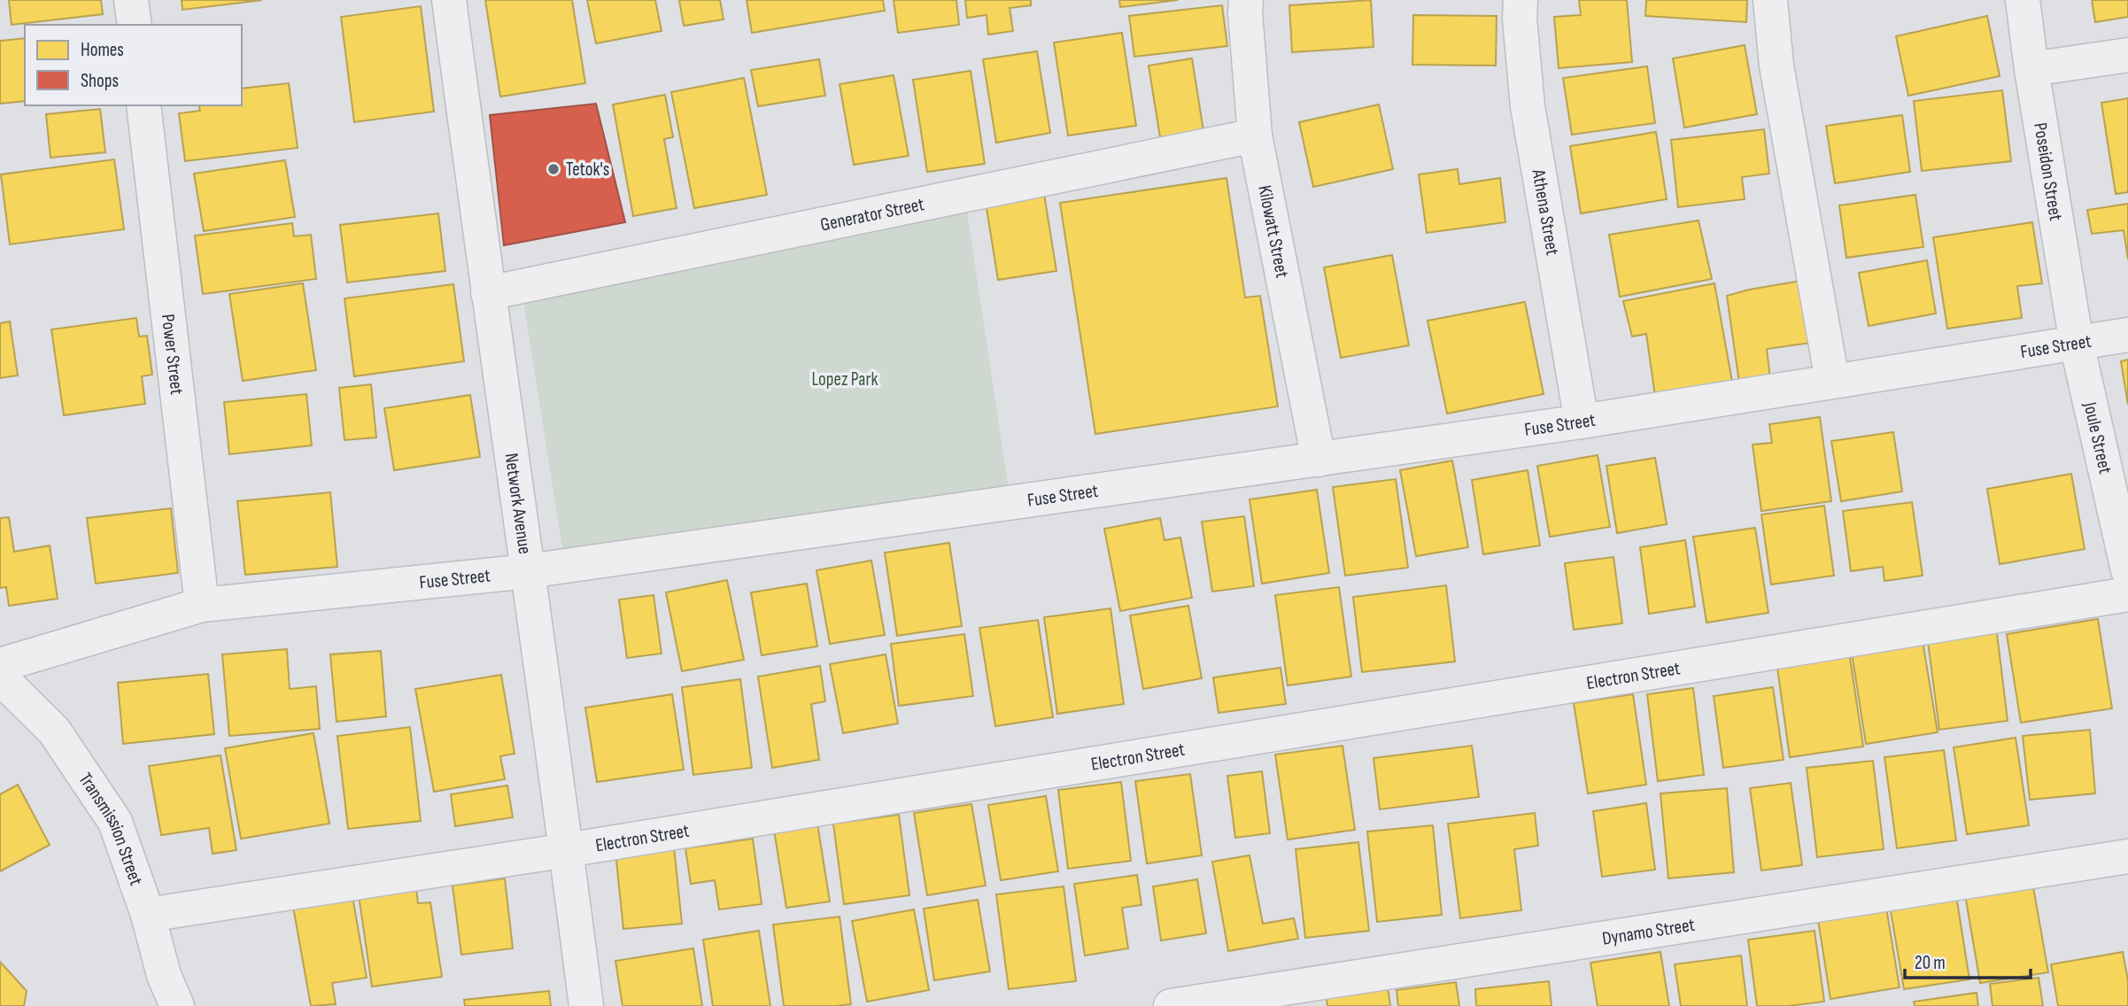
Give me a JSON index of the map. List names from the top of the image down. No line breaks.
{"streets":{"street":["Poseidon Street","Athena Street","Generator Street","Kilowatt Street","Fuse Street","Power Street","Joule Street","Network Avenue","Electron Street","Transmission Street","Dynamo Street"]},"crossings":[["Poseidon Street","Fuse Street"],["Poseidon Street","Joule Street"],["Athena Street","Fuse Street"],["Generator Street","Kilowatt Street"],["Generator Street","Network Avenue"],["Kilowatt Street","Fuse Street"],["Fuse Street","Power Street"],["Fuse Street","Joule Street"],["Fuse Street","Network Avenue"],["Network Avenue","Electron Street"],["Electron Street","Transmission Street"]],"parks":["Lopez Park"],"places":["Tetok's"],"legend":["Homes","Shops"],"scale_bar":"20 m"}
